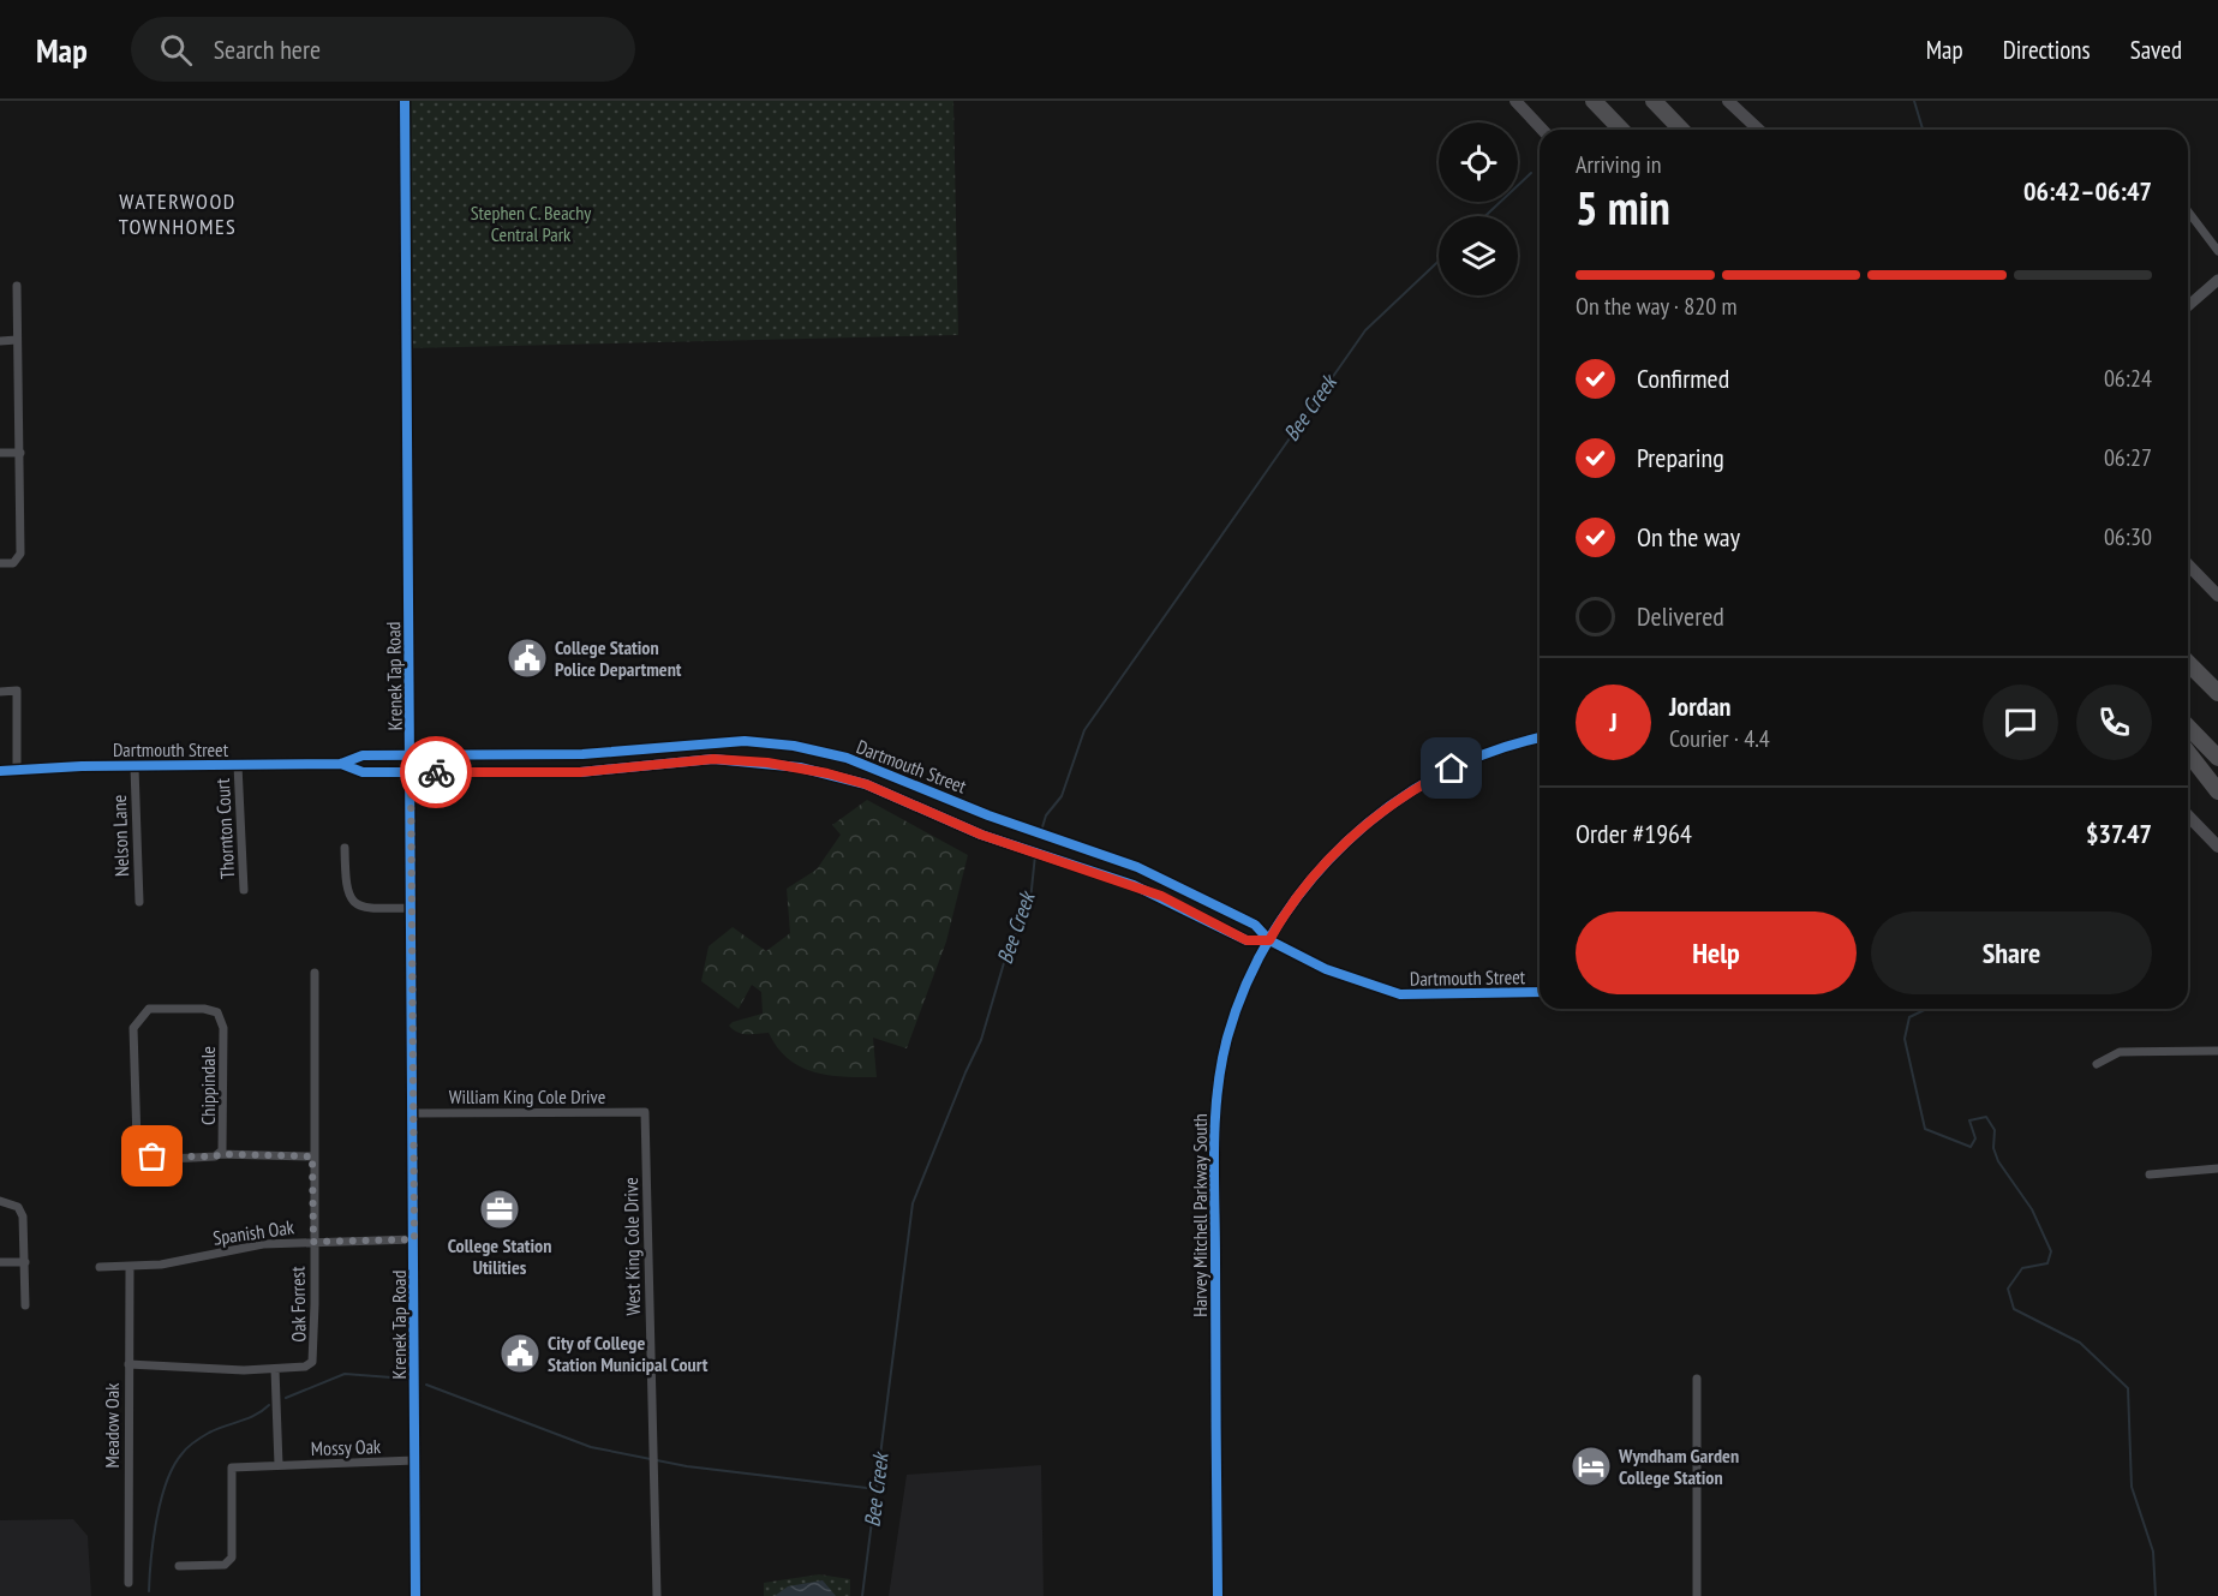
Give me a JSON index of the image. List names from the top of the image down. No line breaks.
{"streets":{"main road":["Harvey Mitchell Parkway South"],"street":["Krenek Tap Road","Dartmouth Street","Thornton Court","Nelson Lane","Chippindale","William King Cole Drive","Spanish Oak","West King Cole Drive","Oak Forrest","Meadow Oak","Mossy Oak"]},"crossings":[["Krenek Tap Road","Dartmouth Street"],["Krenek Tap Road","William King Cole Drive"],["Krenek Tap Road","Spanish Oak"],["Krenek Tap Road","Mossy Oak"],["Dartmouth Street","Thornton Court"],["Dartmouth Street","Nelson Lane"],["Dartmouth Street","Harvey Mitchell Parkway South"],["Chippindale","Oak Forrest"],["William King Cole Drive","West King Cole Drive"],["Spanish Oak","Oak Forrest"],["Spanish Oak","Meadow Oak"],["Oak Forrest","Meadow Oak"]],"districts":["WATERWOOD TOWNHOMES"],"water":["Bee Creek"],"parks":["Stephen C. Beachy Central Park"],"places":{"public building":["College Station Police Department","City of College Station Municipal Court"],"office":["College Station Utilities"],"hotel":["Wyndham Garden College Station"]},"page":{"header":"Map","search":"Search here","nav":["Map","Directions","Saved"],"heading":["5 min","Arriving in","06:42–06:47"],"panel":["Jordan","Courier · 4.4","Order #1964","$37.47"],"bar":"On the way · 820 m","list":[["Confirmed","06:24"],["Preparing","06:27"],["On the way","06:30"],"Delivered"],"round":"J","buttons":["Help","Share"]}}
